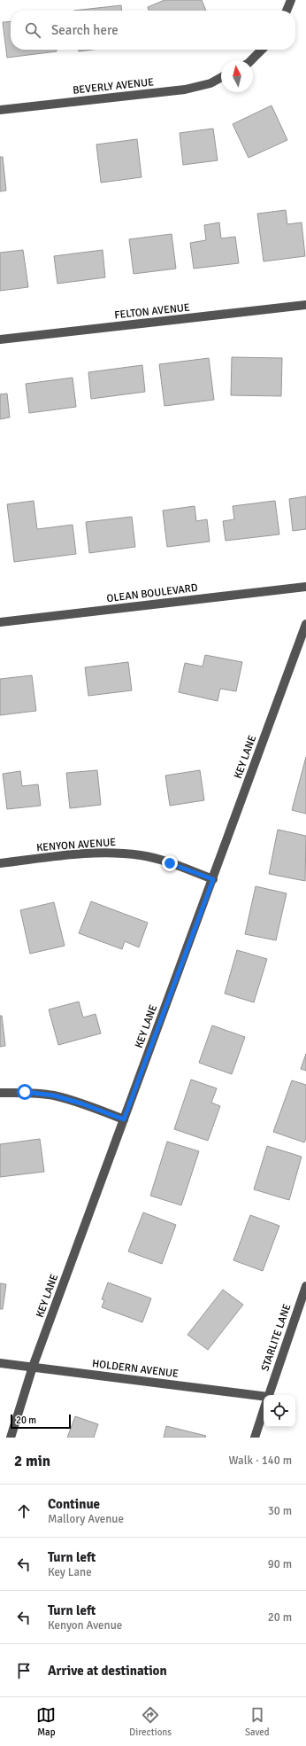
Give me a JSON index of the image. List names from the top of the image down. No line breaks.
{"streets":{"street":["BEVERLY AVENUE","FELTON AVENUE","OLEAN BOULEVARD","KEY LANE","KENYON AVENUE","STARLITE LANE","HOLDERN AVENUE"]},"crossings":[["KEY LANE","KENYON AVENUE"],["KEY LANE","HOLDERN AVENUE"]],"scale_bar":"20 m","north":"top","page":{"search":"Search here","scale":"20 m","heading":["2 min","Walk · 140 m"],"list":[["Continue","Mallory Avenue","30 m"],["Turn left","Key Lane","90 m"],["Turn left","Kenyon Avenue","20 m"],"Arrive at destination"],"nav":["Map","Directions","Saved"]}}
